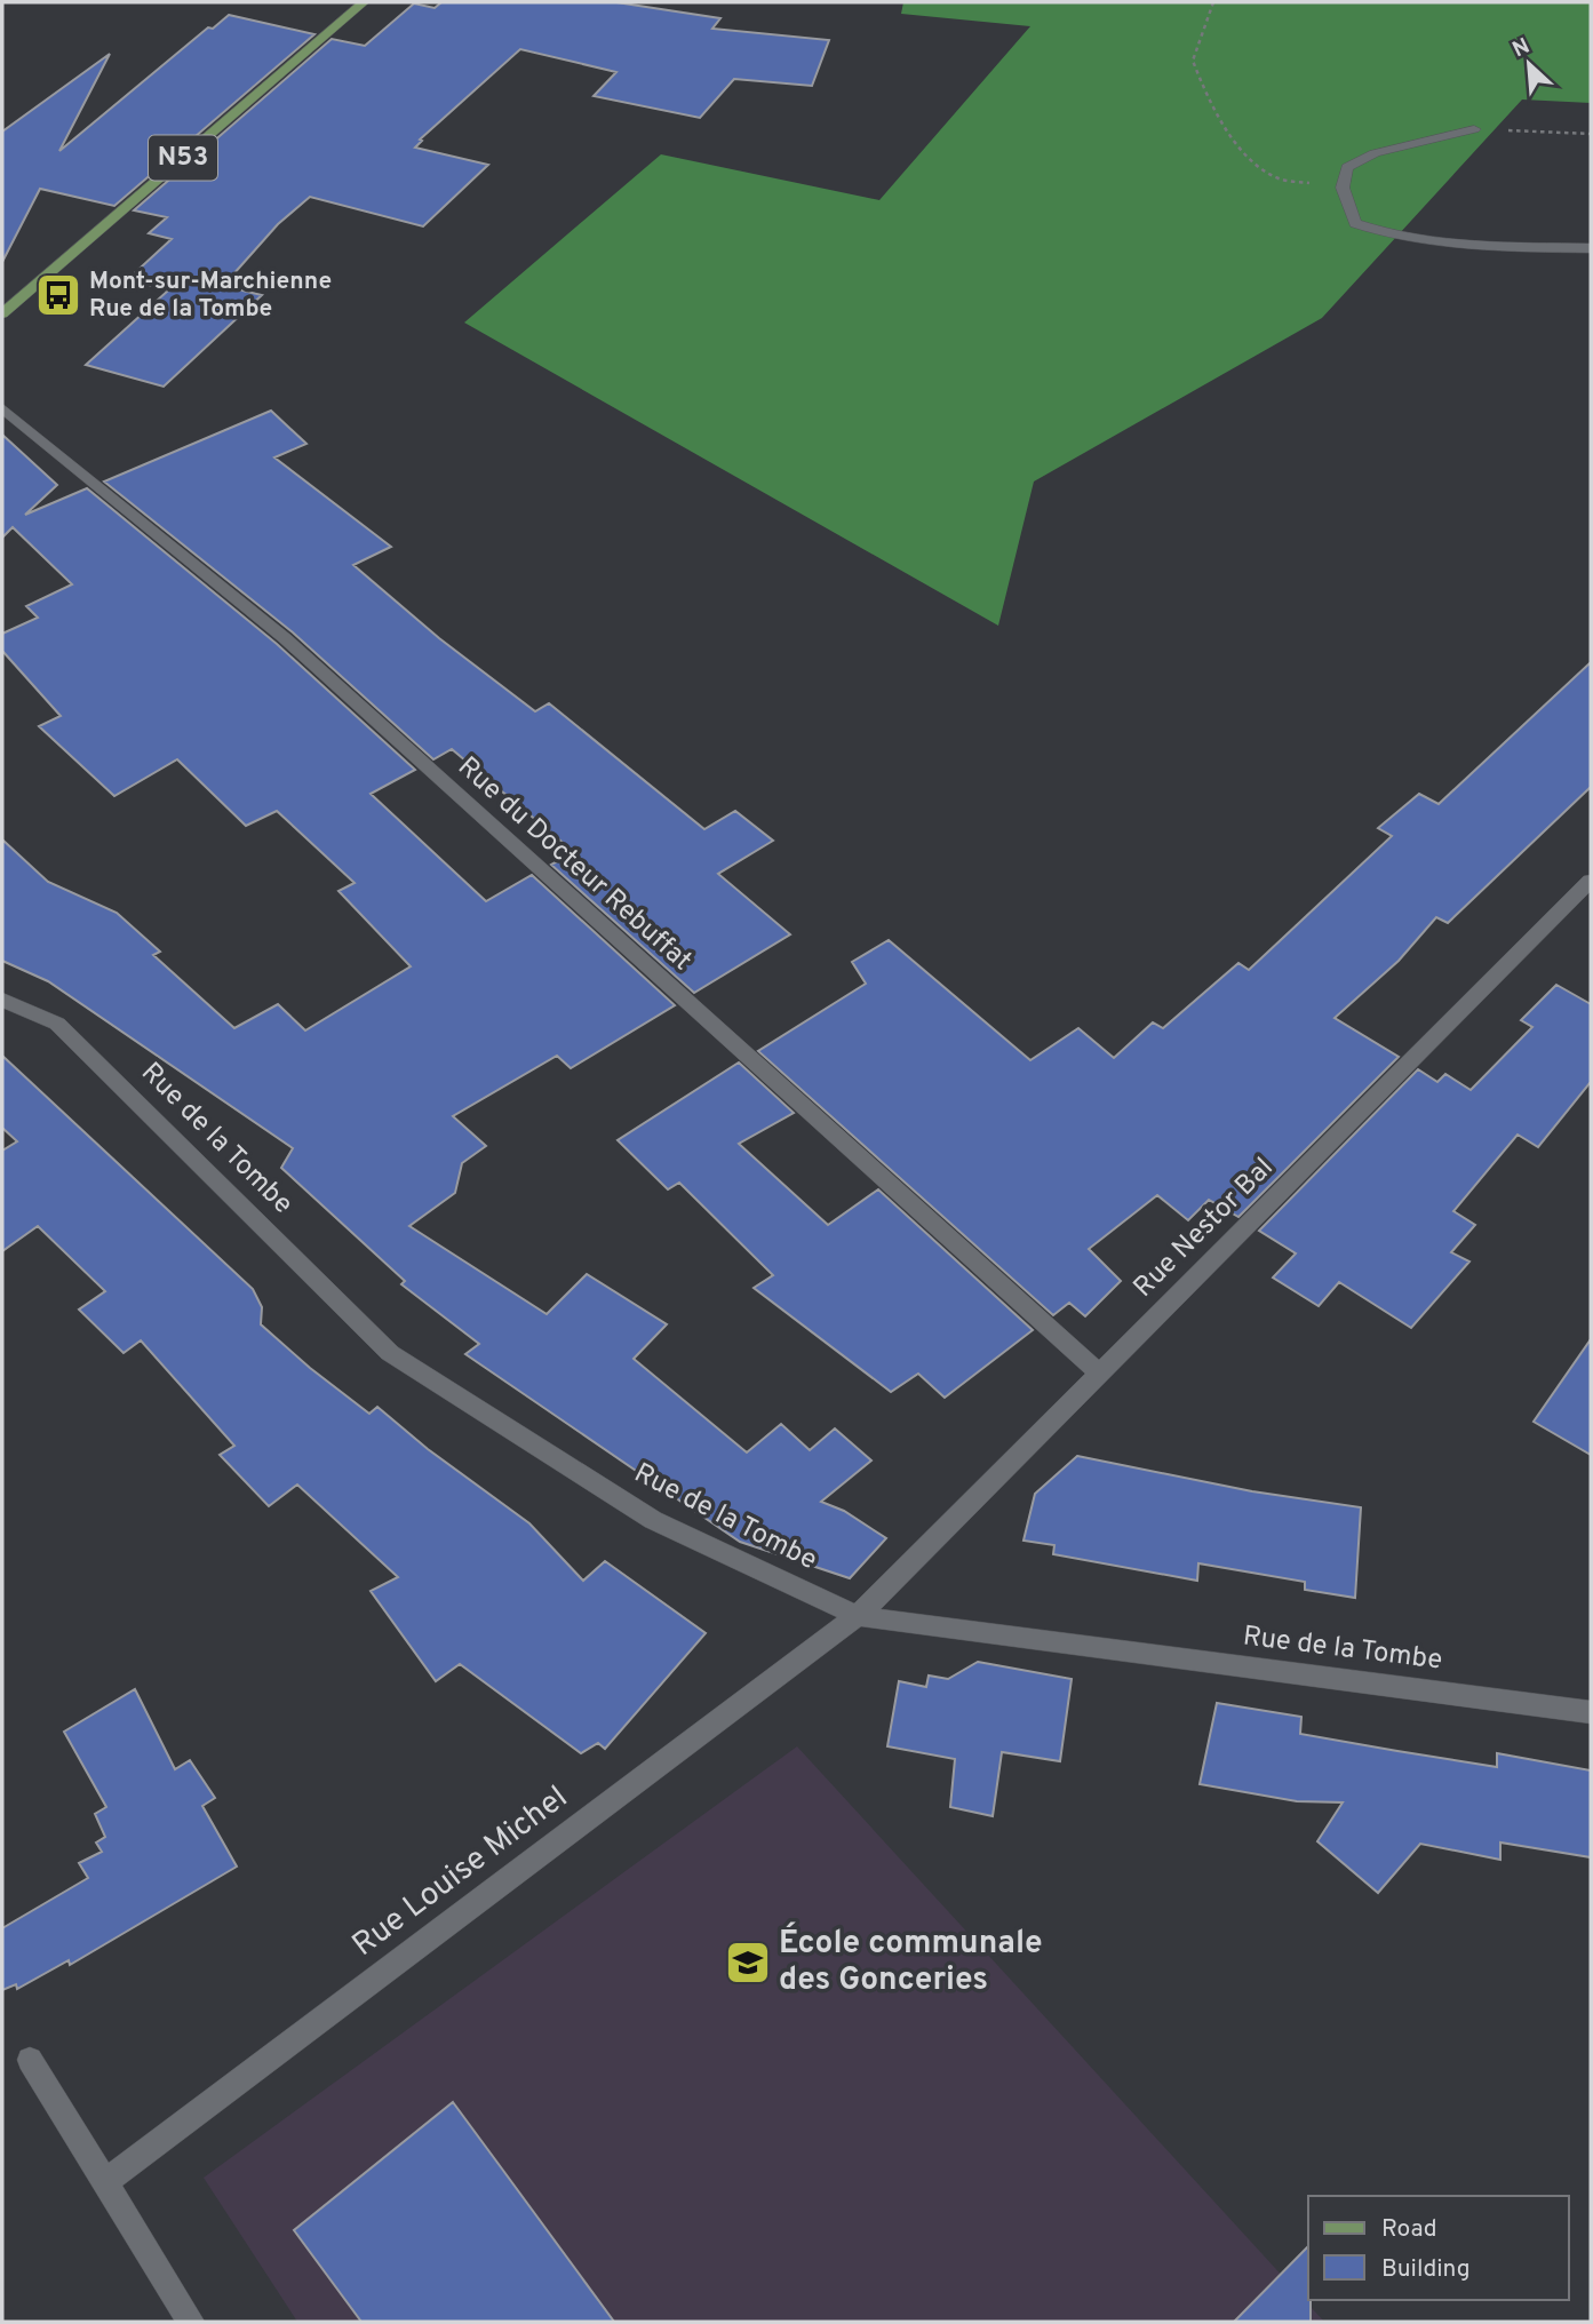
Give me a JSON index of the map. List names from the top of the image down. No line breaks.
{"streets":{"main road":["N53"],"street":["Rue du Docteur Rebuffat","Rue de la Tombe","Rue Nestor Bal","Rue Louise Michel"]},"crossings":[["Rue du Docteur Rebuffat","Rue Nestor Bal"],["Rue de la Tombe","Rue Nestor Bal"],["Rue de la Tombe","Rue Louise Michel"],["Rue Nestor Bal","Rue Louise Michel"]],"places":{"bus stop":["Mont-sur-Marchienne Rue de la Tombe"],"school or university":["École communale des Gonceries"]},"legend":["Road","Building"],"north":"top left"}
